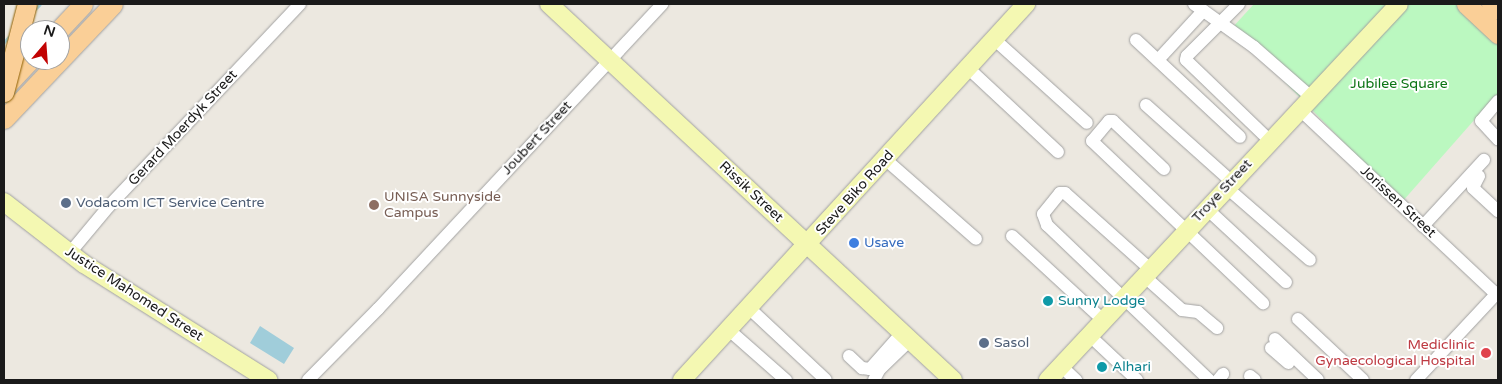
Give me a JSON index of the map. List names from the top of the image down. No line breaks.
{"streets":{"main road":["Troye Street","Rissik Street","Steve Biko Road","Justice Mahomed Street"],"street":["Gerard Moerdyk Street","Joubert Street","Jorissen Street"]},"crossings":[["Gerard Moerdyk Street","Justice Mahomed Street"],["Joubert Street","Rissik Street"],["Troye Street","Jorissen Street"],["Rissik Street","Steve Biko Road"]],"parks":["Jubilee Square"],"places":["Vodacom ICT Service Centre","UNISA Sunnyside Campus","Usave","Sunny Lodge","Sasol","Mediclinic Gynaecological Hospital","Alhari"],"north":"top"}
